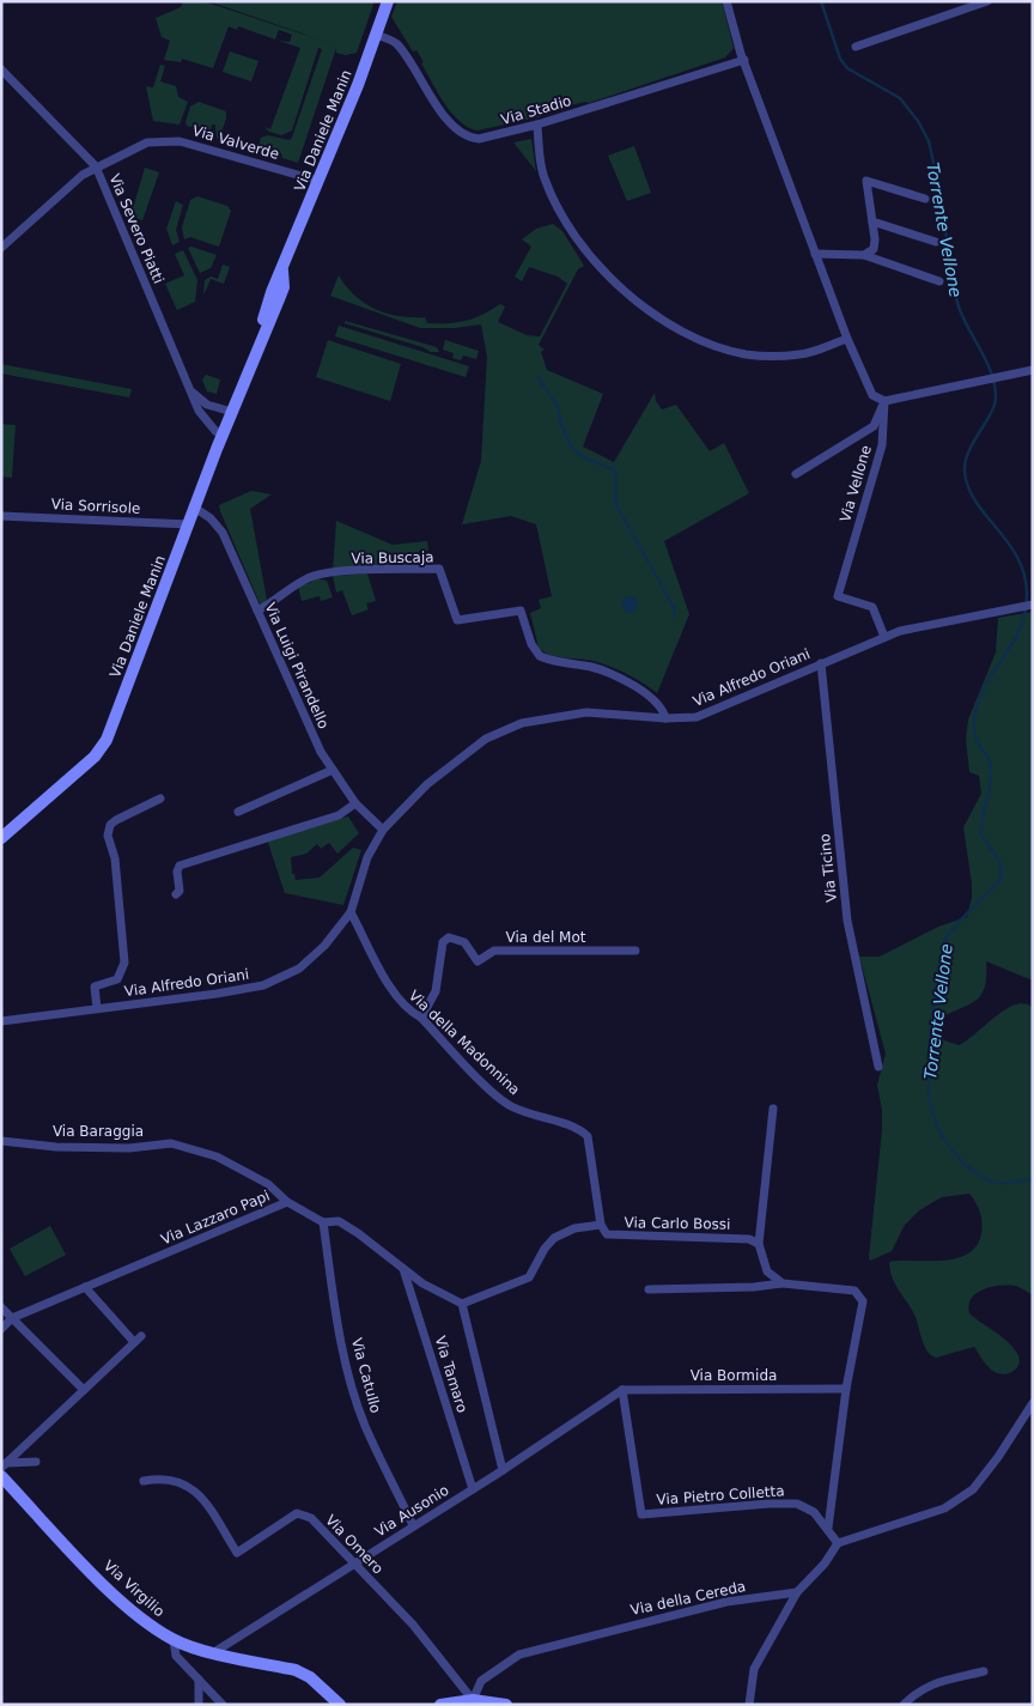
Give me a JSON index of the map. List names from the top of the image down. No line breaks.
{"streets":{"main road":["Via Daniele Manin","Via Virgilio"],"street":["Via Stadio","Via Valverde","Via Severo Piatti","Via Vellone","Via Sorrisole","Via Buscaja","Via Luigi Pirandello","Via Alfredo Oriani","Via Ticino","Via del Mot","Via della Madonnina","Via Baraggia","Via Lazzaro Papi","Via Carlo Bossi","Via Tamaro","Via Catullo","Via Bormida","Via Pietro Colletta","Via Ausonio","Via Omero","Via della Cereda"]},"crossings":[["Via Stadio","Via Daniele Manin"],["Via Daniele Manin","Via Valverde"],["Via Daniele Manin","Via Severo Piatti"],["Via Daniele Manin","Via Sorrisole"],["Via Daniele Manin","Via Luigi Pirandello"],["Via Valverde","Via Severo Piatti"],["Via Vellone","Via Alfredo Oriani"],["Via Buscaja","Via Luigi Pirandello"],["Via Buscaja","Via Alfredo Oriani"],["Via Luigi Pirandello","Via Alfredo Oriani"],["Via Alfredo Oriani","Via Ticino"],["Via Alfredo Oriani","Via della Madonnina"],["Via del Mot","Via della Madonnina"],["Via della Madonnina","Via Carlo Bossi"],["Via Baraggia","Via Lazzaro Papi"],["Via Lazzaro Papi","Via Tamaro"],["Via Lazzaro Papi","Via Catullo"],["Via Tamaro","Via Ausonio"],["Via Catullo","Via Ausonio"],["Via Bormida","Via Pietro Colletta"],["Via Bormida","Via Ausonio"],["Via Pietro Colletta","Via Ausonio"],["Via Ausonio","Via Omero"],["Via Ausonio","Via Virgilio"],["Via Omero","Via della Cereda"]],"water":["Torrente Vellone"]}
